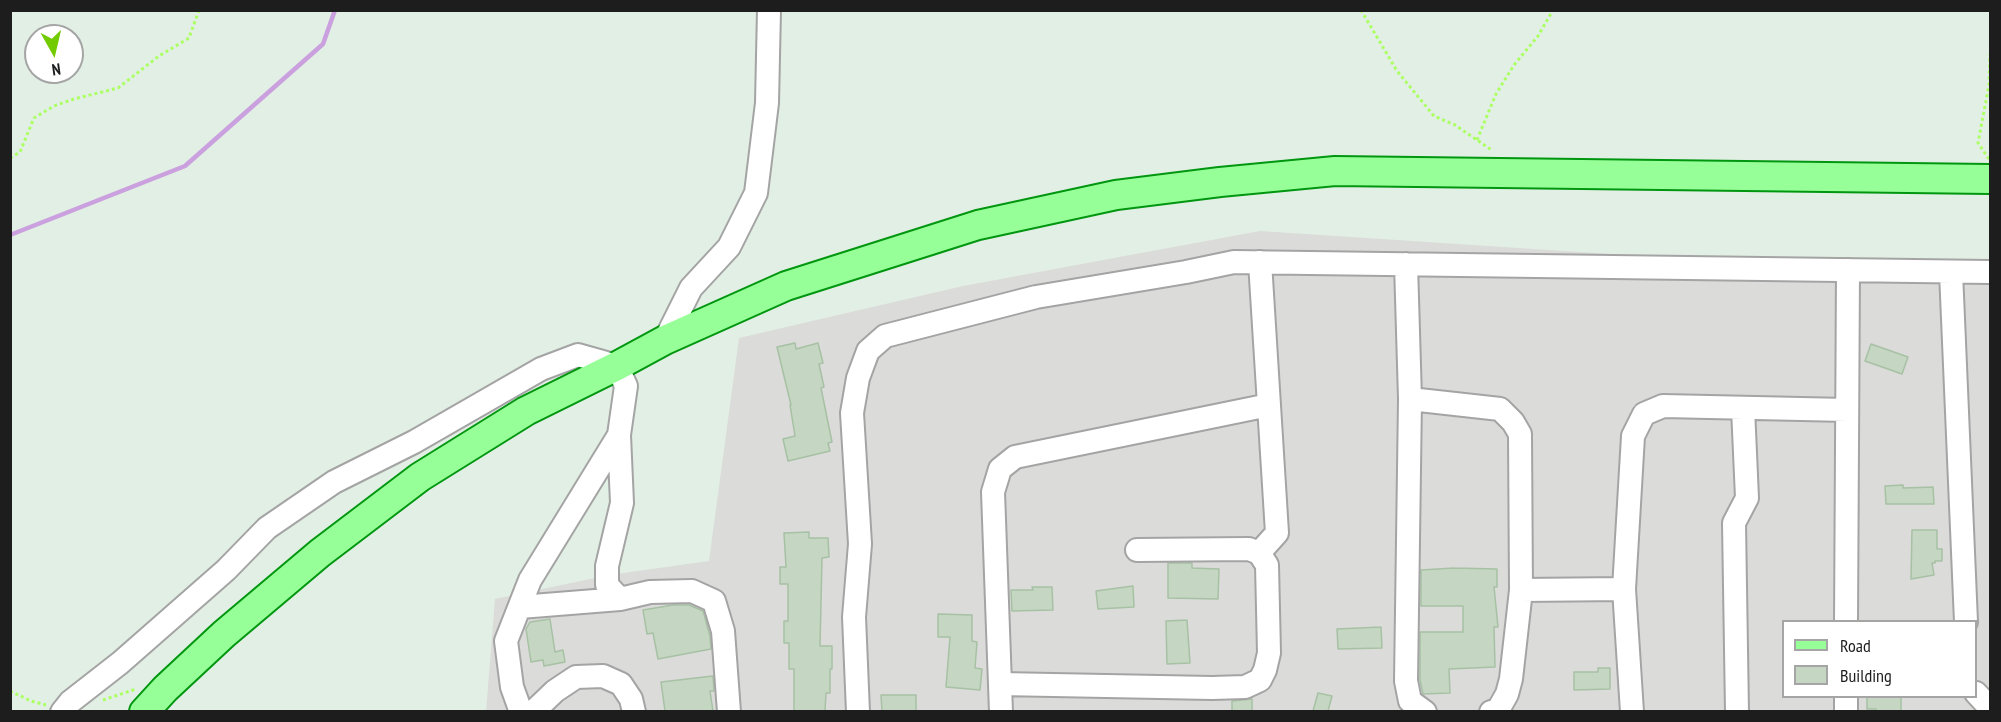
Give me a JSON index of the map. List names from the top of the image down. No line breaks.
{"legend":["Road","Building"],"north":"bottom"}
